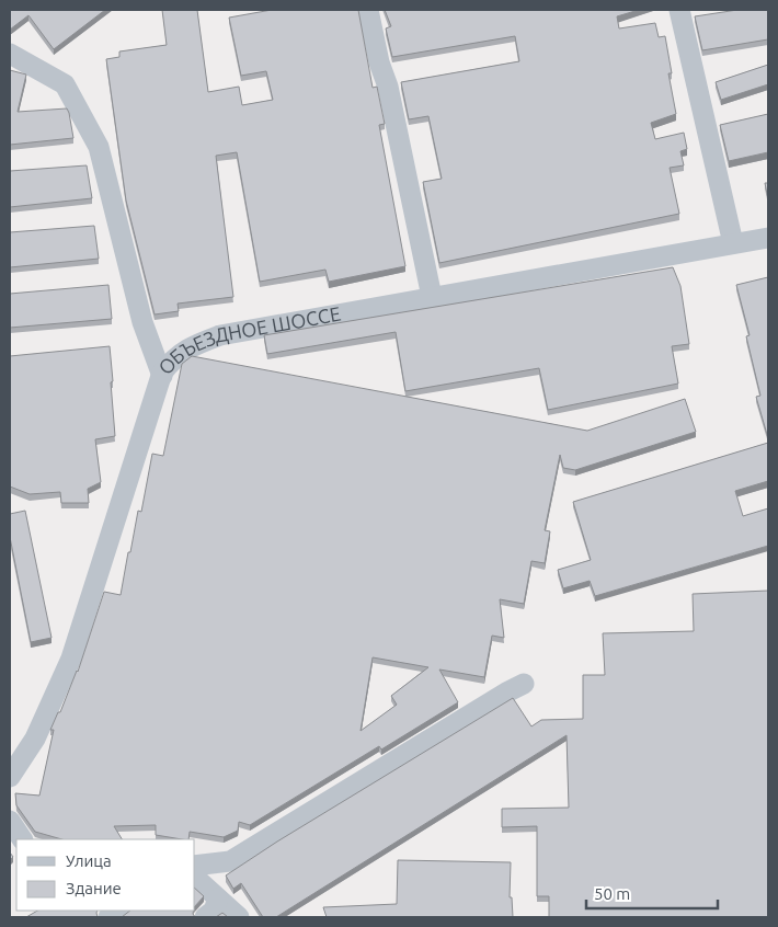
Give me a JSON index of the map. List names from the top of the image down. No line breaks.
{"streets":{"street":["ОБЪЕЗДНОЕ ШОССЕ"]},"legend":["Улица","Здание"],"scale_bar":"50 m"}
